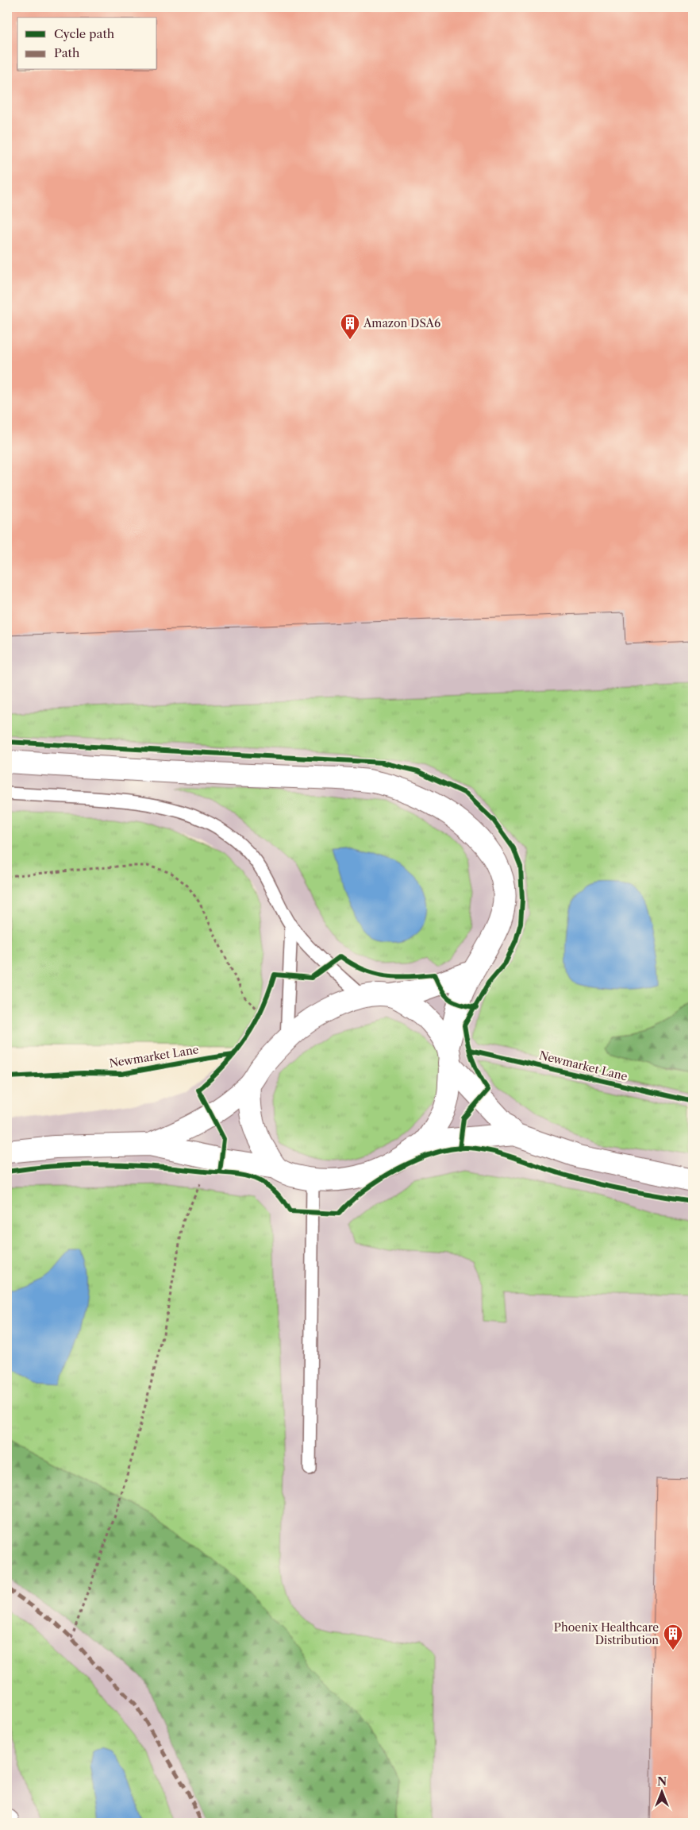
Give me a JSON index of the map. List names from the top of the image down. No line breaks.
{"streets":{"cycle path":["Newmarket Lane"]},"places":{"building":["Amazon DSA6","Phoenix Healthcare Distribution"]},"legend":["Cycle path","Path"],"north":"top"}
